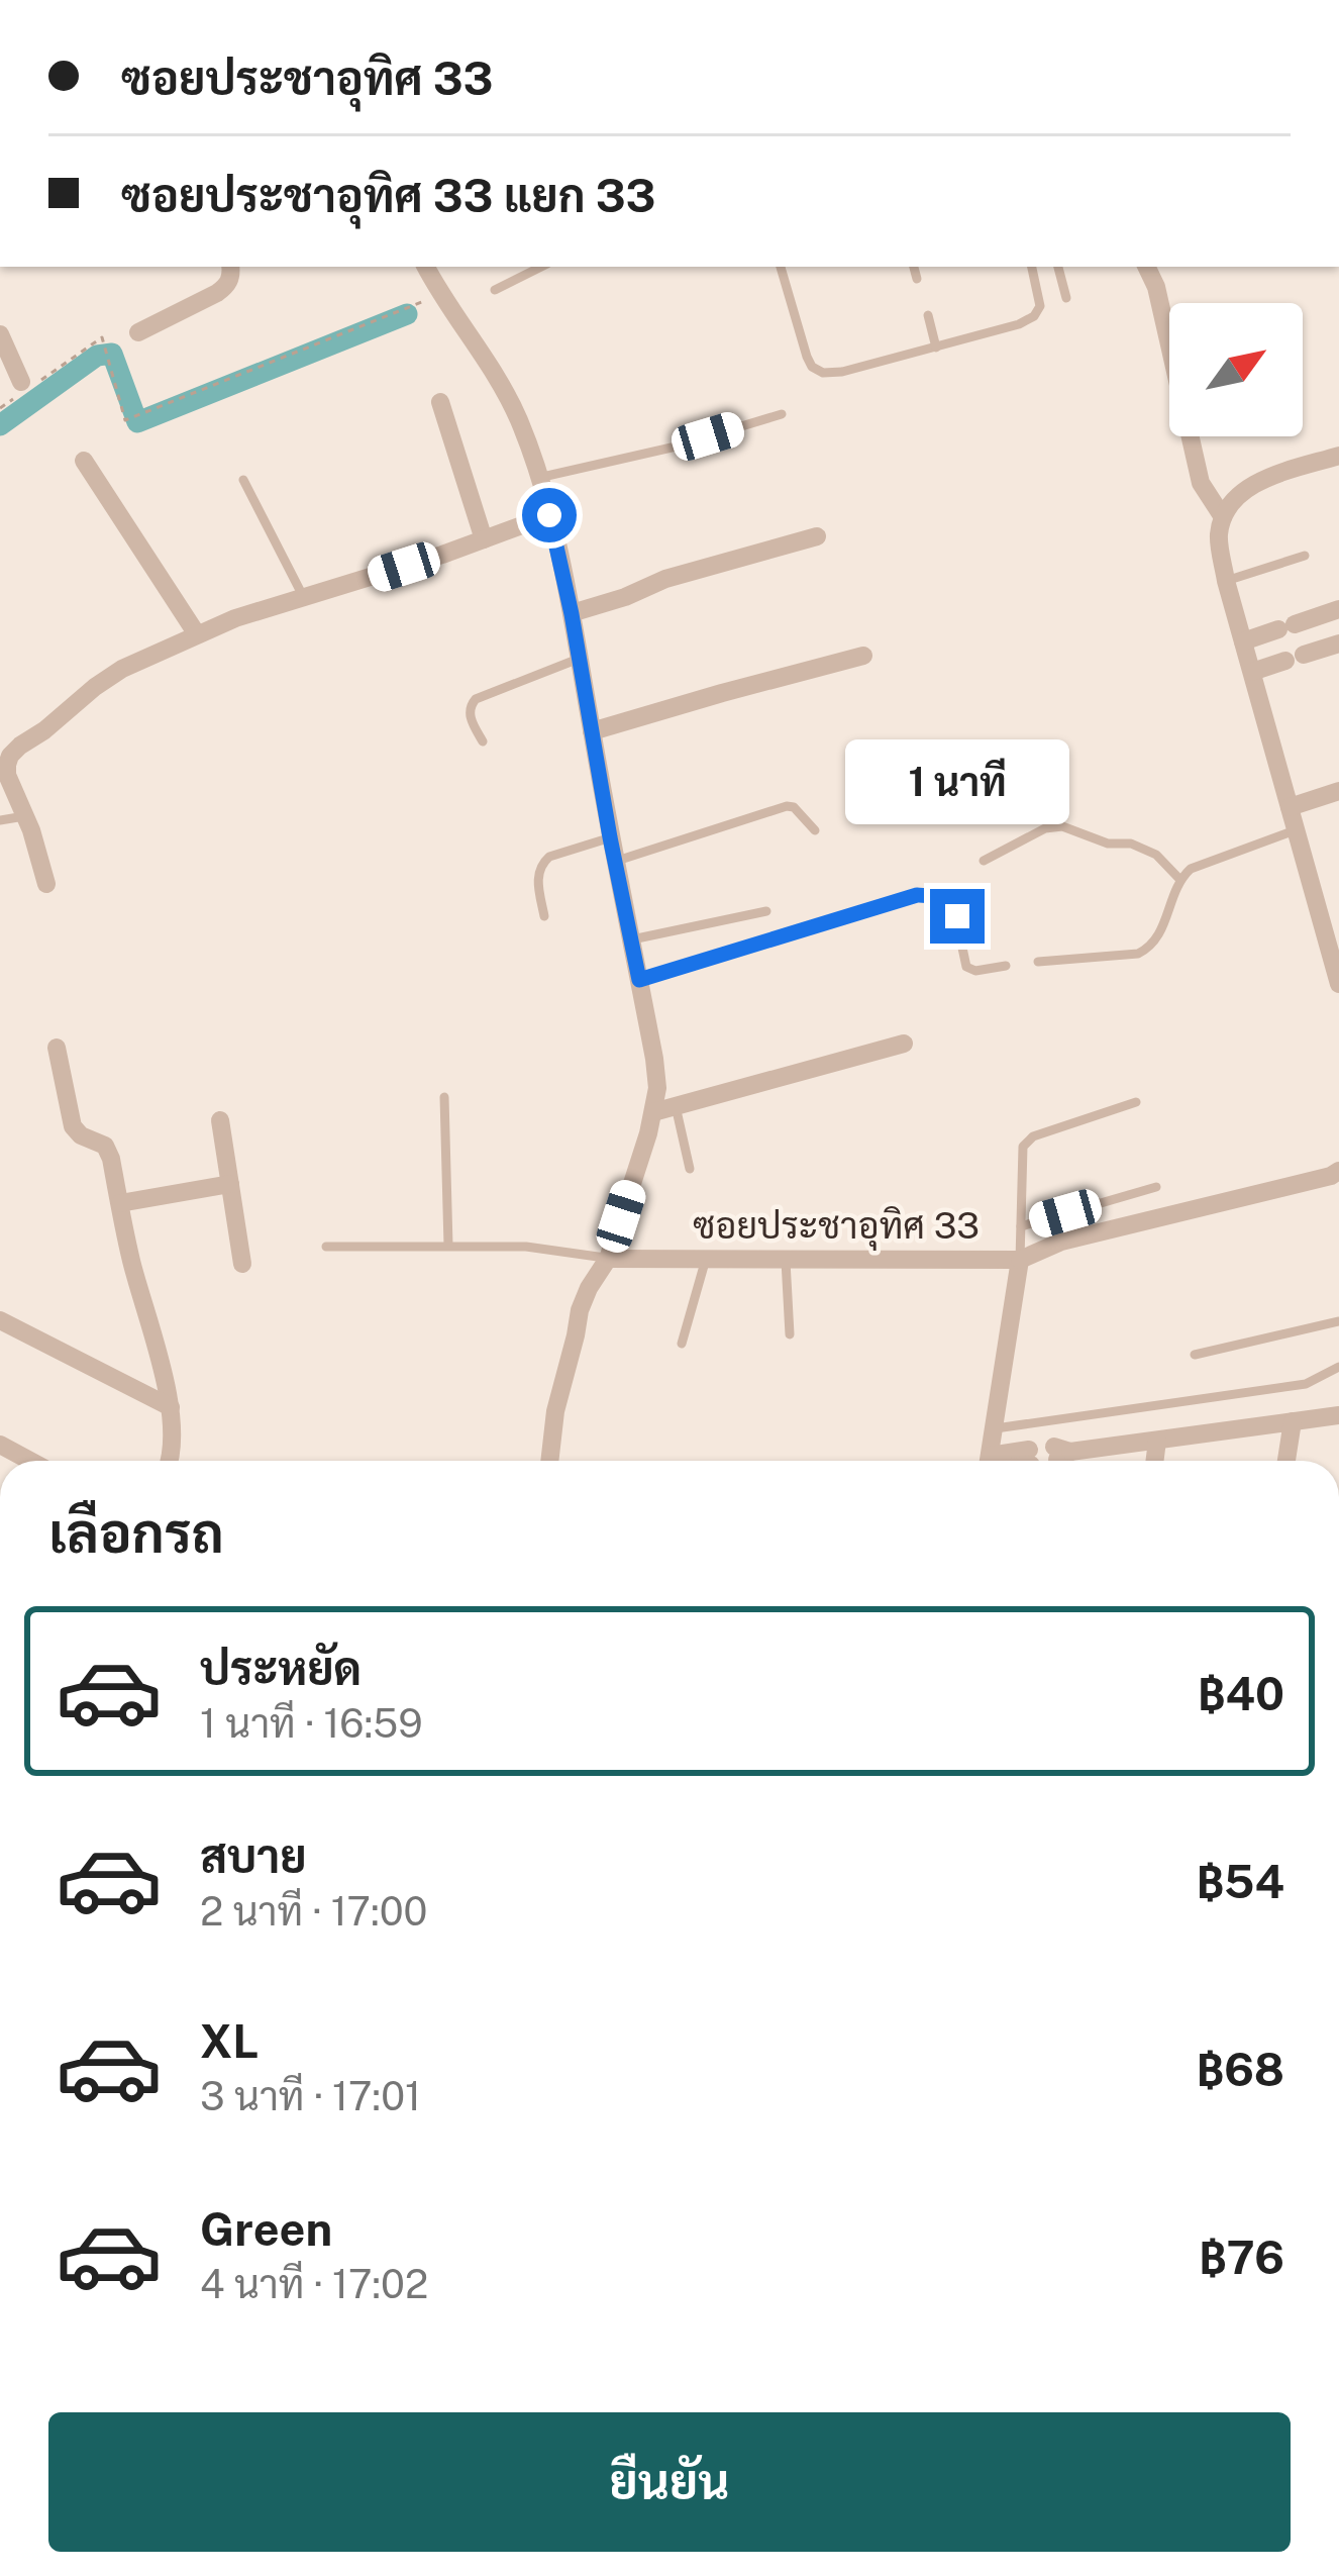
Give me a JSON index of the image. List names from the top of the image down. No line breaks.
{"streets":{"street":["ซอยประชาอุทิศ 33"]},"north":"top right","page":{"banner":["ซอยประชาอุทิศ 33","ซอยประชาอุทิศ 33 แยก 33"],"bubble":"1 นาที","heading":"เลือกรถ","list":[{"name":"ประหยัด","note":"1 นาที · 16:59","value":"฿40"},{"name":"สบาย","note":"2 นาที · 17:00","value":"฿54"},{"name":"XL","note":"3 นาที · 17:01","value":"฿68"},{"name":"Green","note":"4 นาที · 17:02","value":"฿76"}],"buttons":"ยืนยัน"}}
